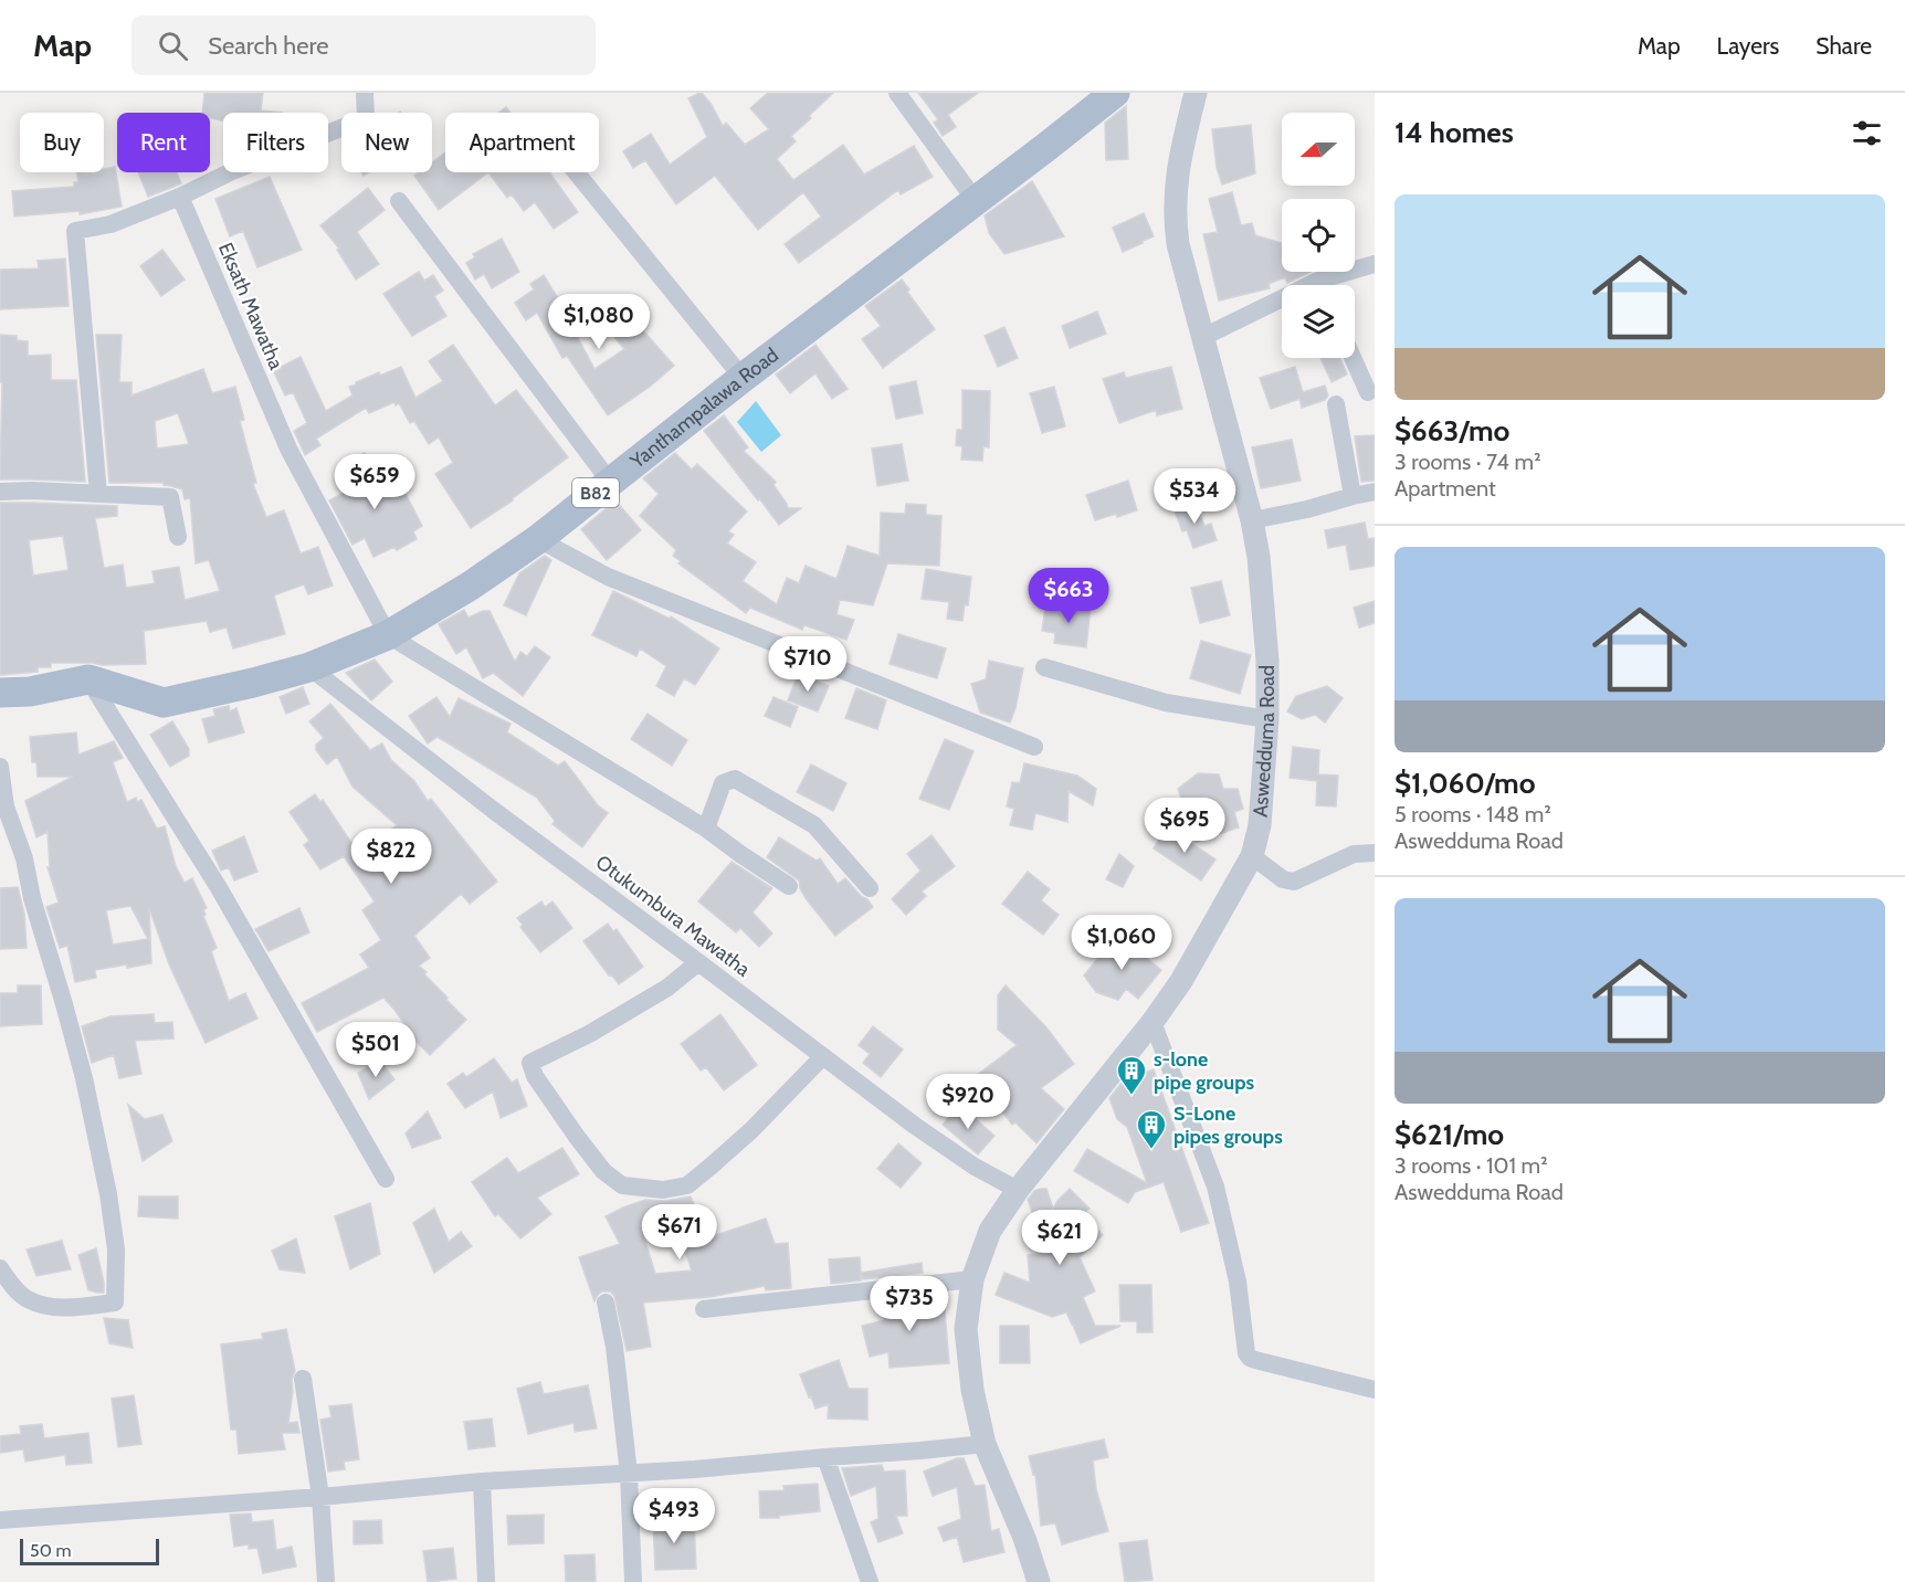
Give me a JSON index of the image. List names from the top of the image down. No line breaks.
{"streets":{"main road":["Yanthampalawa Road","B82"],"street":["Eksath Mawatha","Aswedduma Road","Otukumbura Mawatha"]},"crossings":[["Eksath Mawatha","Yanthampalawa Road"],["Yanthampalawa Road","Otukumbura Mawatha"],["Aswedduma Road","Otukumbura Mawatha"]],"places":{"building":["s-lone pipe groups","S-Lone pipes groups"]},"scale_bar":"50 m","north":"left","page":{"header":"Map","search":"Search here","nav":["Map","Layers","Share"],"heading":"14 homes","chip":["Buy","Rent","Filters","New","Apartment"],"list":[{"name":"$663/mo","note":"3 rooms · 74 m² · Apartment"},{"name":"$1,060/mo","note":"5 rooms · 148 m² · Aswedduma Road"},{"name":"$621/mo","note":"3 rooms · 101 m² · Aswedduma Road"}],"price":["$1,080","$659","$534","$663","$710","$695","$822","$1,060","$501","$920","$671","$621","$735","$493"],"scale":"50 m"}}
